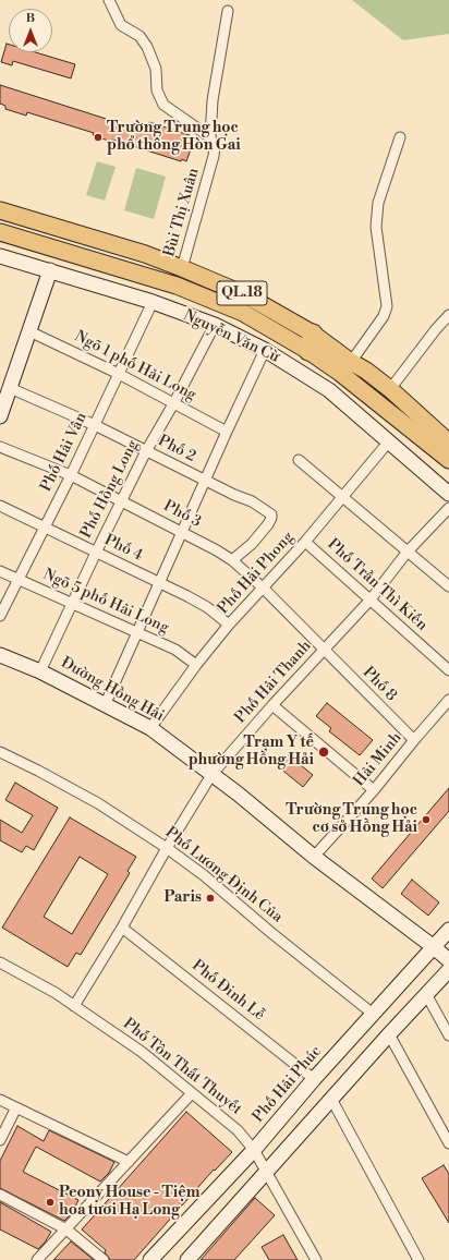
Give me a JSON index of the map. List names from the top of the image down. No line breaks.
{"streets":{"main road":["QL.18","Nguyễn Văn Cừ"],"street":["Bùi Thị Xuân","Ngõ 1 phố Hải Long","Phố 2","Phố Hải Vân","Phố Hồng Long","Phố 3","Phố 4","Phố Hải Phong","Phố Trần Thì Kiến","Ngõ 5 phố Hải Long","Phố Hải Thanh","Phố 8","Đường Hồng Hải","Hải Minh","Phố Lương Định Của","Phố Đinh Lễ","Phố Tôn Thất Thuyết","Phố Hải Phúc"]},"crossings":[["Bùi Thị Xuân","Nguyễn Văn Cừ"],["Nguyễn Văn Cừ","Phố Hải Vân"],["Nguyễn Văn Cừ","Phố Hồng Long"],["Nguyễn Văn Cừ","Phố Hải Phong"],["Ngõ 1 phố Hải Long","Phố Hải Vân"],["Ngõ 1 phố Hải Long","Phố Hồng Long"],["Phố 2","Phố Hải Vân"],["Phố 2","Phố Hồng Long"],["Phố 2","Phố 3"],["Phố Hải Vân","Phố 3"],["Phố Hải Vân","Phố 4"],["Phố Hải Vân","Ngõ 5 phố Hải Long"],["Phố Hồng Long","Phố 3"],["Phố Hồng Long","Phố 4"],["Phố Hồng Long","Ngõ 5 phố Hải Long"],["Phố Hồng Long","Đường Hồng Hải"],["Phố 3","Phố Hải Phong"],["Phố 3","Phố Hải Thanh"],["Phố 3","Phố 8"],["Phố 4","Phố Hải Phong"],["Phố Hải Phong","Phố Trần Thì Kiến"],["Phố Hải Phong","Ngõ 5 phố Hải Long"],["Phố Hải Phong","Đường Hồng Hải"],["Phố Trần Thì Kiến","Phố Hải Thanh"],["Phố Hải Thanh","Phố 8"],["Phố Hải Thanh","Đường Hồng Hải"],["Phố Hải Thanh","Phố Lương Định Của"],["Phố Hải Thanh","Phố Đinh Lễ"],["Phố Hải Thanh","Phố Tôn Thất Thuyết"],["Phố 8","Hải Minh"],["Đường Hồng Hải","Hải Minh"],["Đường Hồng Hải","Phố Hải Phúc"],["Phố Lương Định Của","Phố Hải Phúc"],["Phố Đinh Lễ","Phố Hải Phúc"],["Phố Tôn Thất Thuyết","Phố Hải Phúc"]],"places":["Trường Trung học phổ thông Hòn Gai","Trạm Y tế phường Hồng Hải","Trường Trung học cơ sở Hồng Hải","Paris","Peony House - Tiệm hoa tươi Hạ Long"],"north":"top"}
